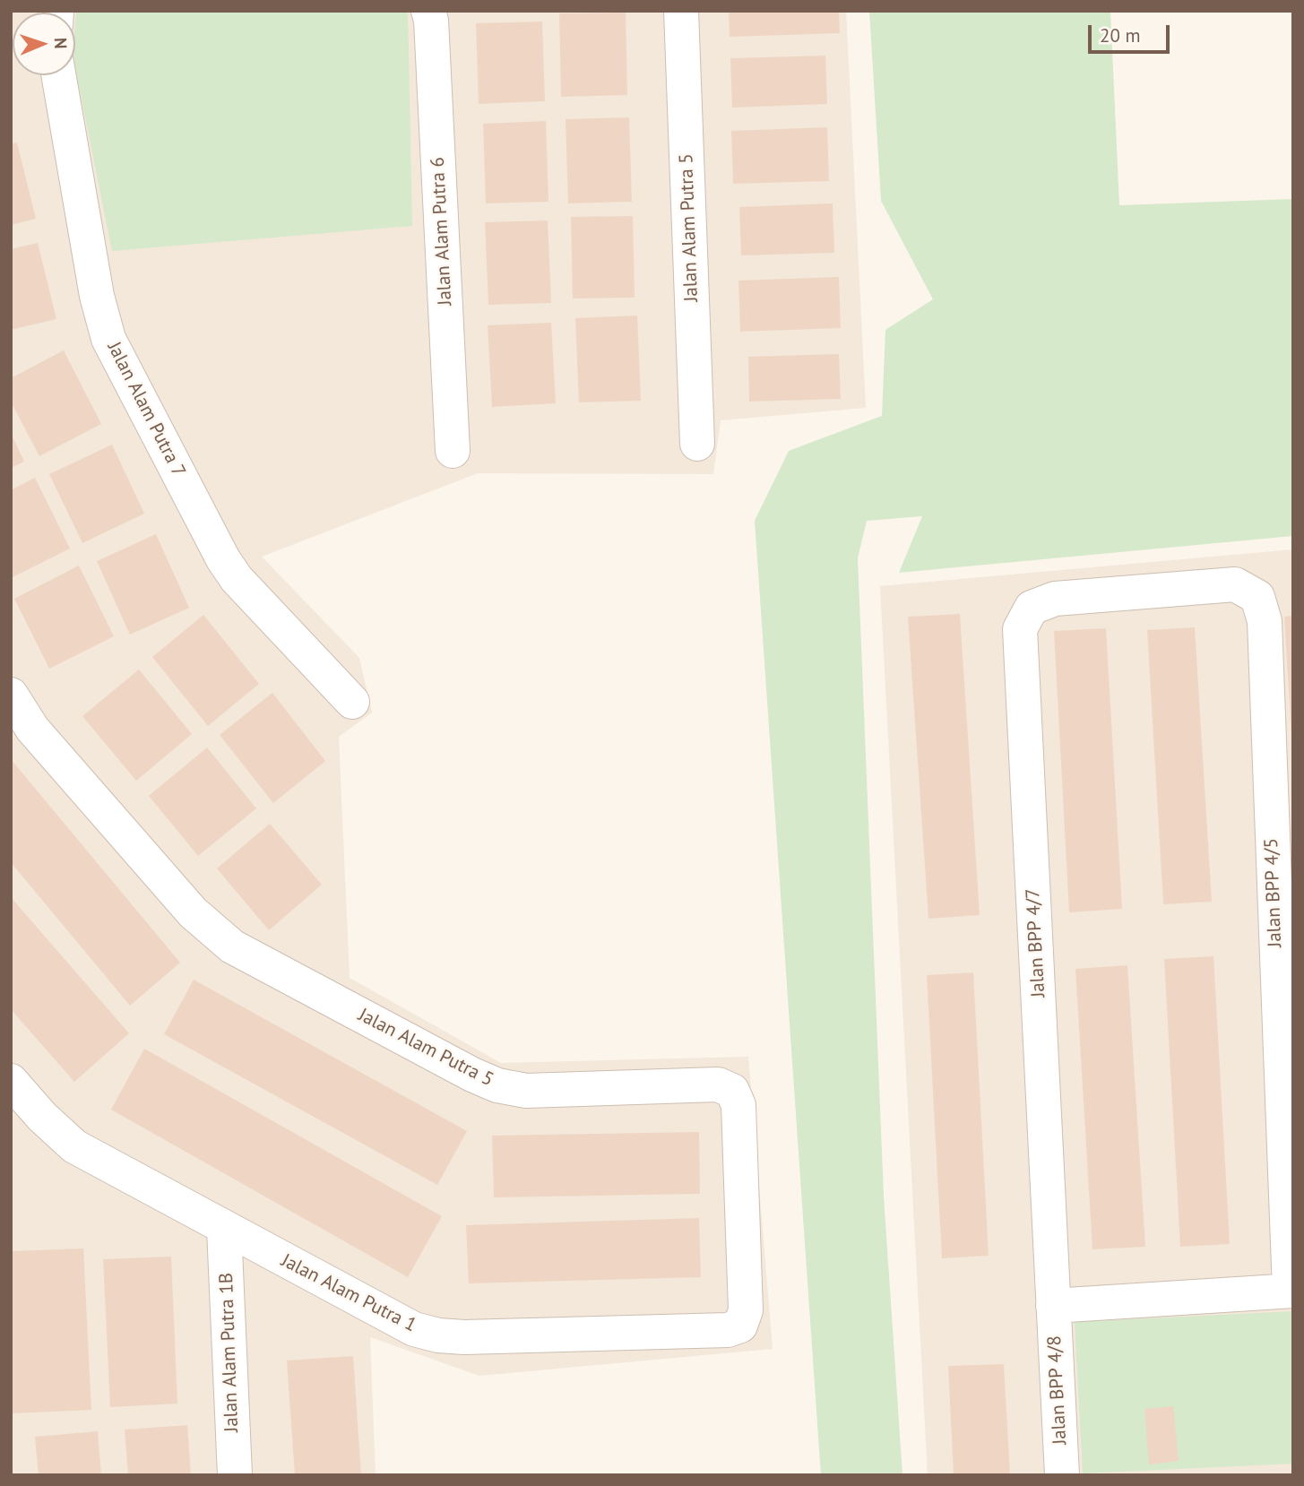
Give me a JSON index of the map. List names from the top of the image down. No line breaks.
{"streets":{"street":["Jalan Alam Putra 5","Jalan Alam Putra 6","Jalan Alam Putra 7","Jalan BPP 4/5","Jalan BPP 4/7","Jalan Alam Putra 1","Jalan Alam Putra 1B","Jalan BPP 4/8"]},"crossings":[["Jalan Alam Putra 5","Jalan Alam Putra 1"],["Jalan BPP 4/5","Jalan BPP 4/7"],["Jalan BPP 4/7","Jalan BPP 4/8"],["Jalan Alam Putra 1","Jalan Alam Putra 1B"]],"scale_bar":"20 m","north":"right"}
